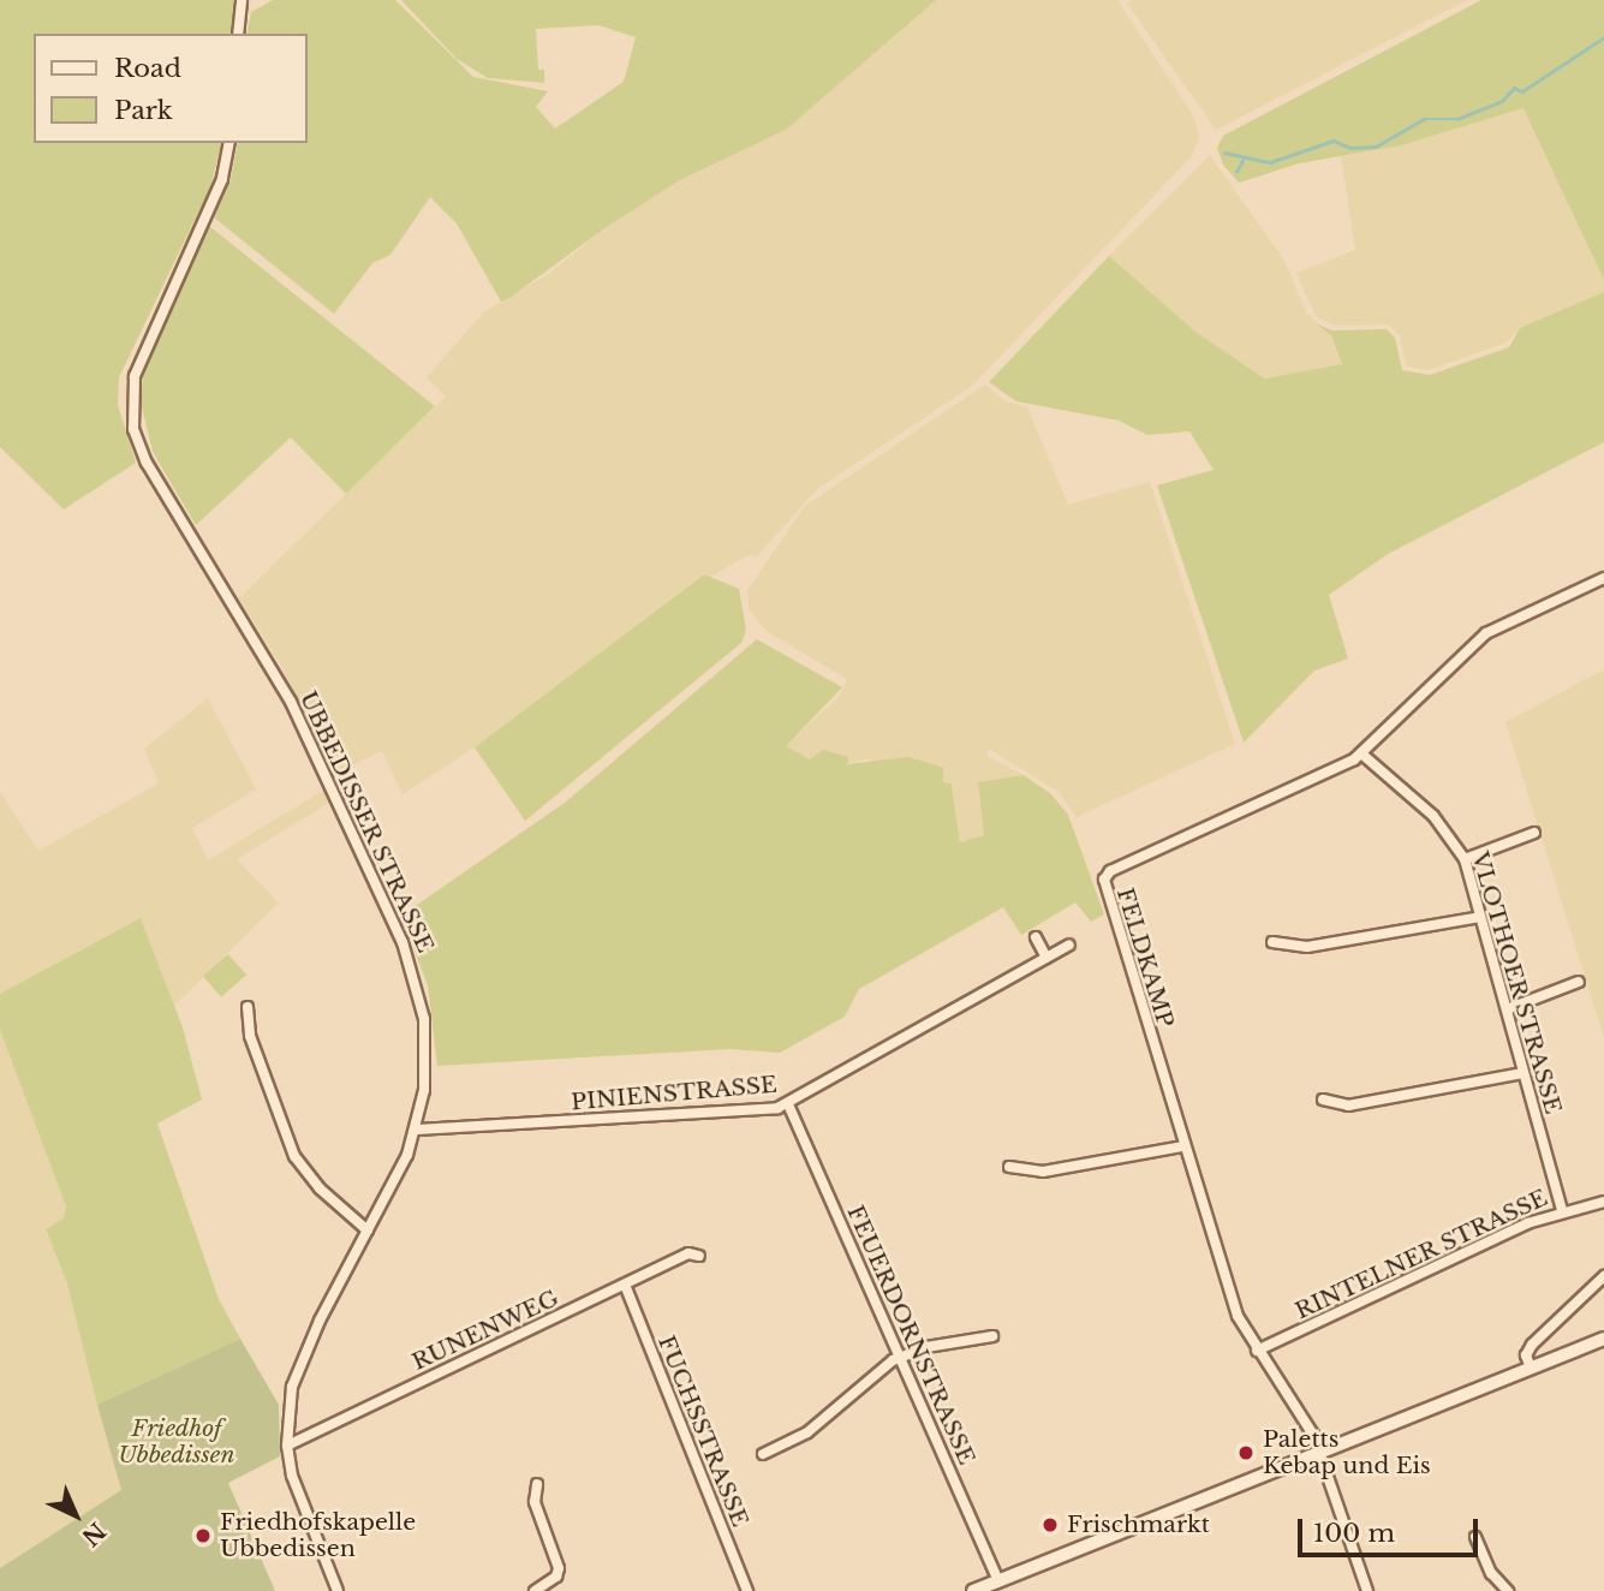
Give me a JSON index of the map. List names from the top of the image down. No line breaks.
{"streets":{"street":["UBBEDISSER STRASSE","FELDKAMP","VLOTHOER STRASSE","PINIENSTRASSE","RINTELNER STRASSE","RUNENWEG","FEUERDORNSTRASSE","FUCHSSTRASSE"]},"crossings":[["UBBEDISSER STRASSE","PINIENSTRASSE"],["UBBEDISSER STRASSE","RUNENWEG"],["FELDKAMP","VLOTHOER STRASSE"],["FELDKAMP","RINTELNER STRASSE"],["VLOTHOER STRASSE","RINTELNER STRASSE"],["PINIENSTRASSE","FEUERDORNSTRASSE"],["RUNENWEG","FUCHSSTRASSE"]],"parks":["Friedhof Ubbedissen"],"places":["Paletts Kebap und Eis","Frischmarkt","Friedhofskapelle Ubbedissen"],"legend":["Road","Park"],"scale_bar":"100 m","north":"bottom right"}
